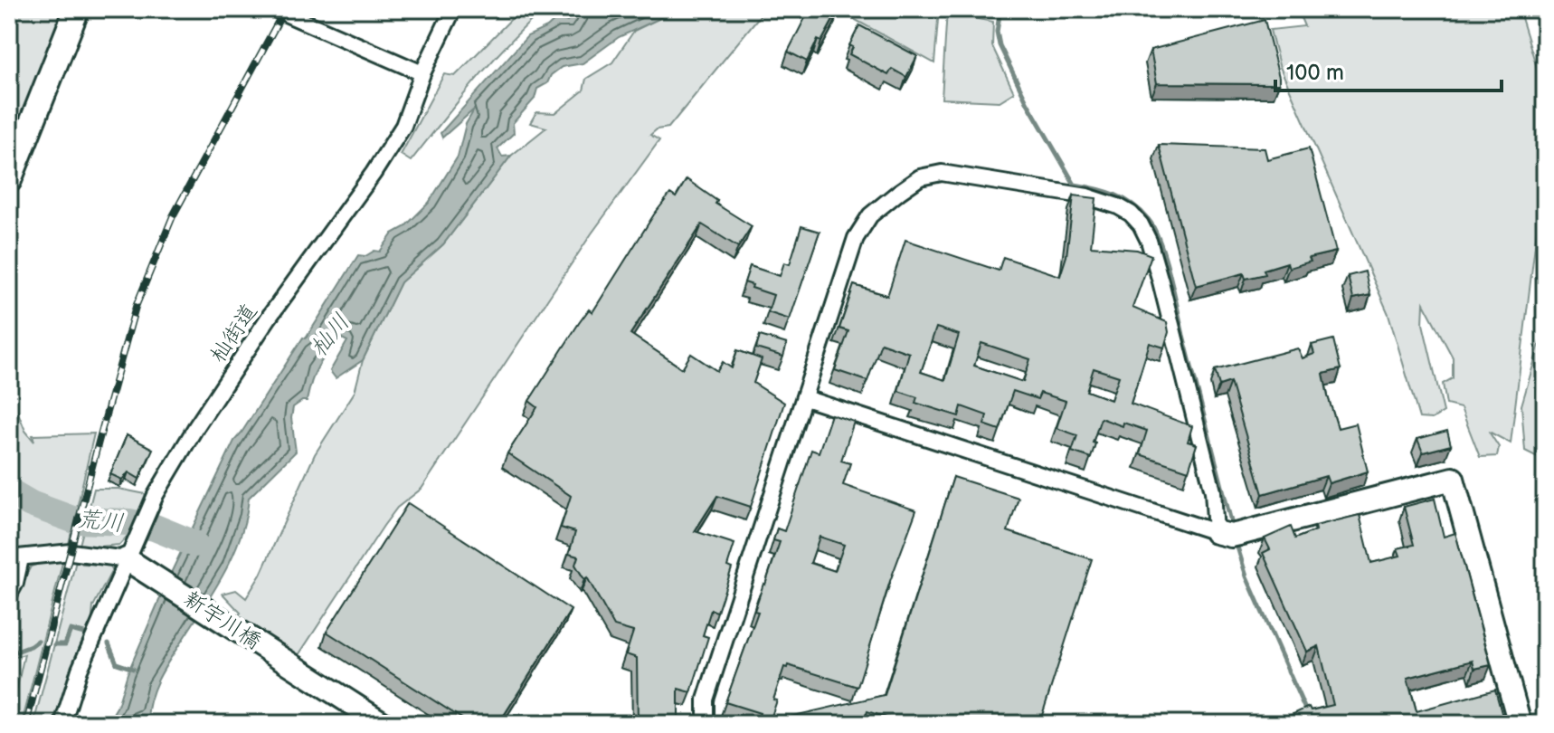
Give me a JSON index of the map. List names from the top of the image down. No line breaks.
{"streets":{"street":["杣街道","新宇川橋"]},"crossings":[["杣街道","新宇川橋"]],"water":["杣川","荒川"],"scale_bar":"100 m"}
